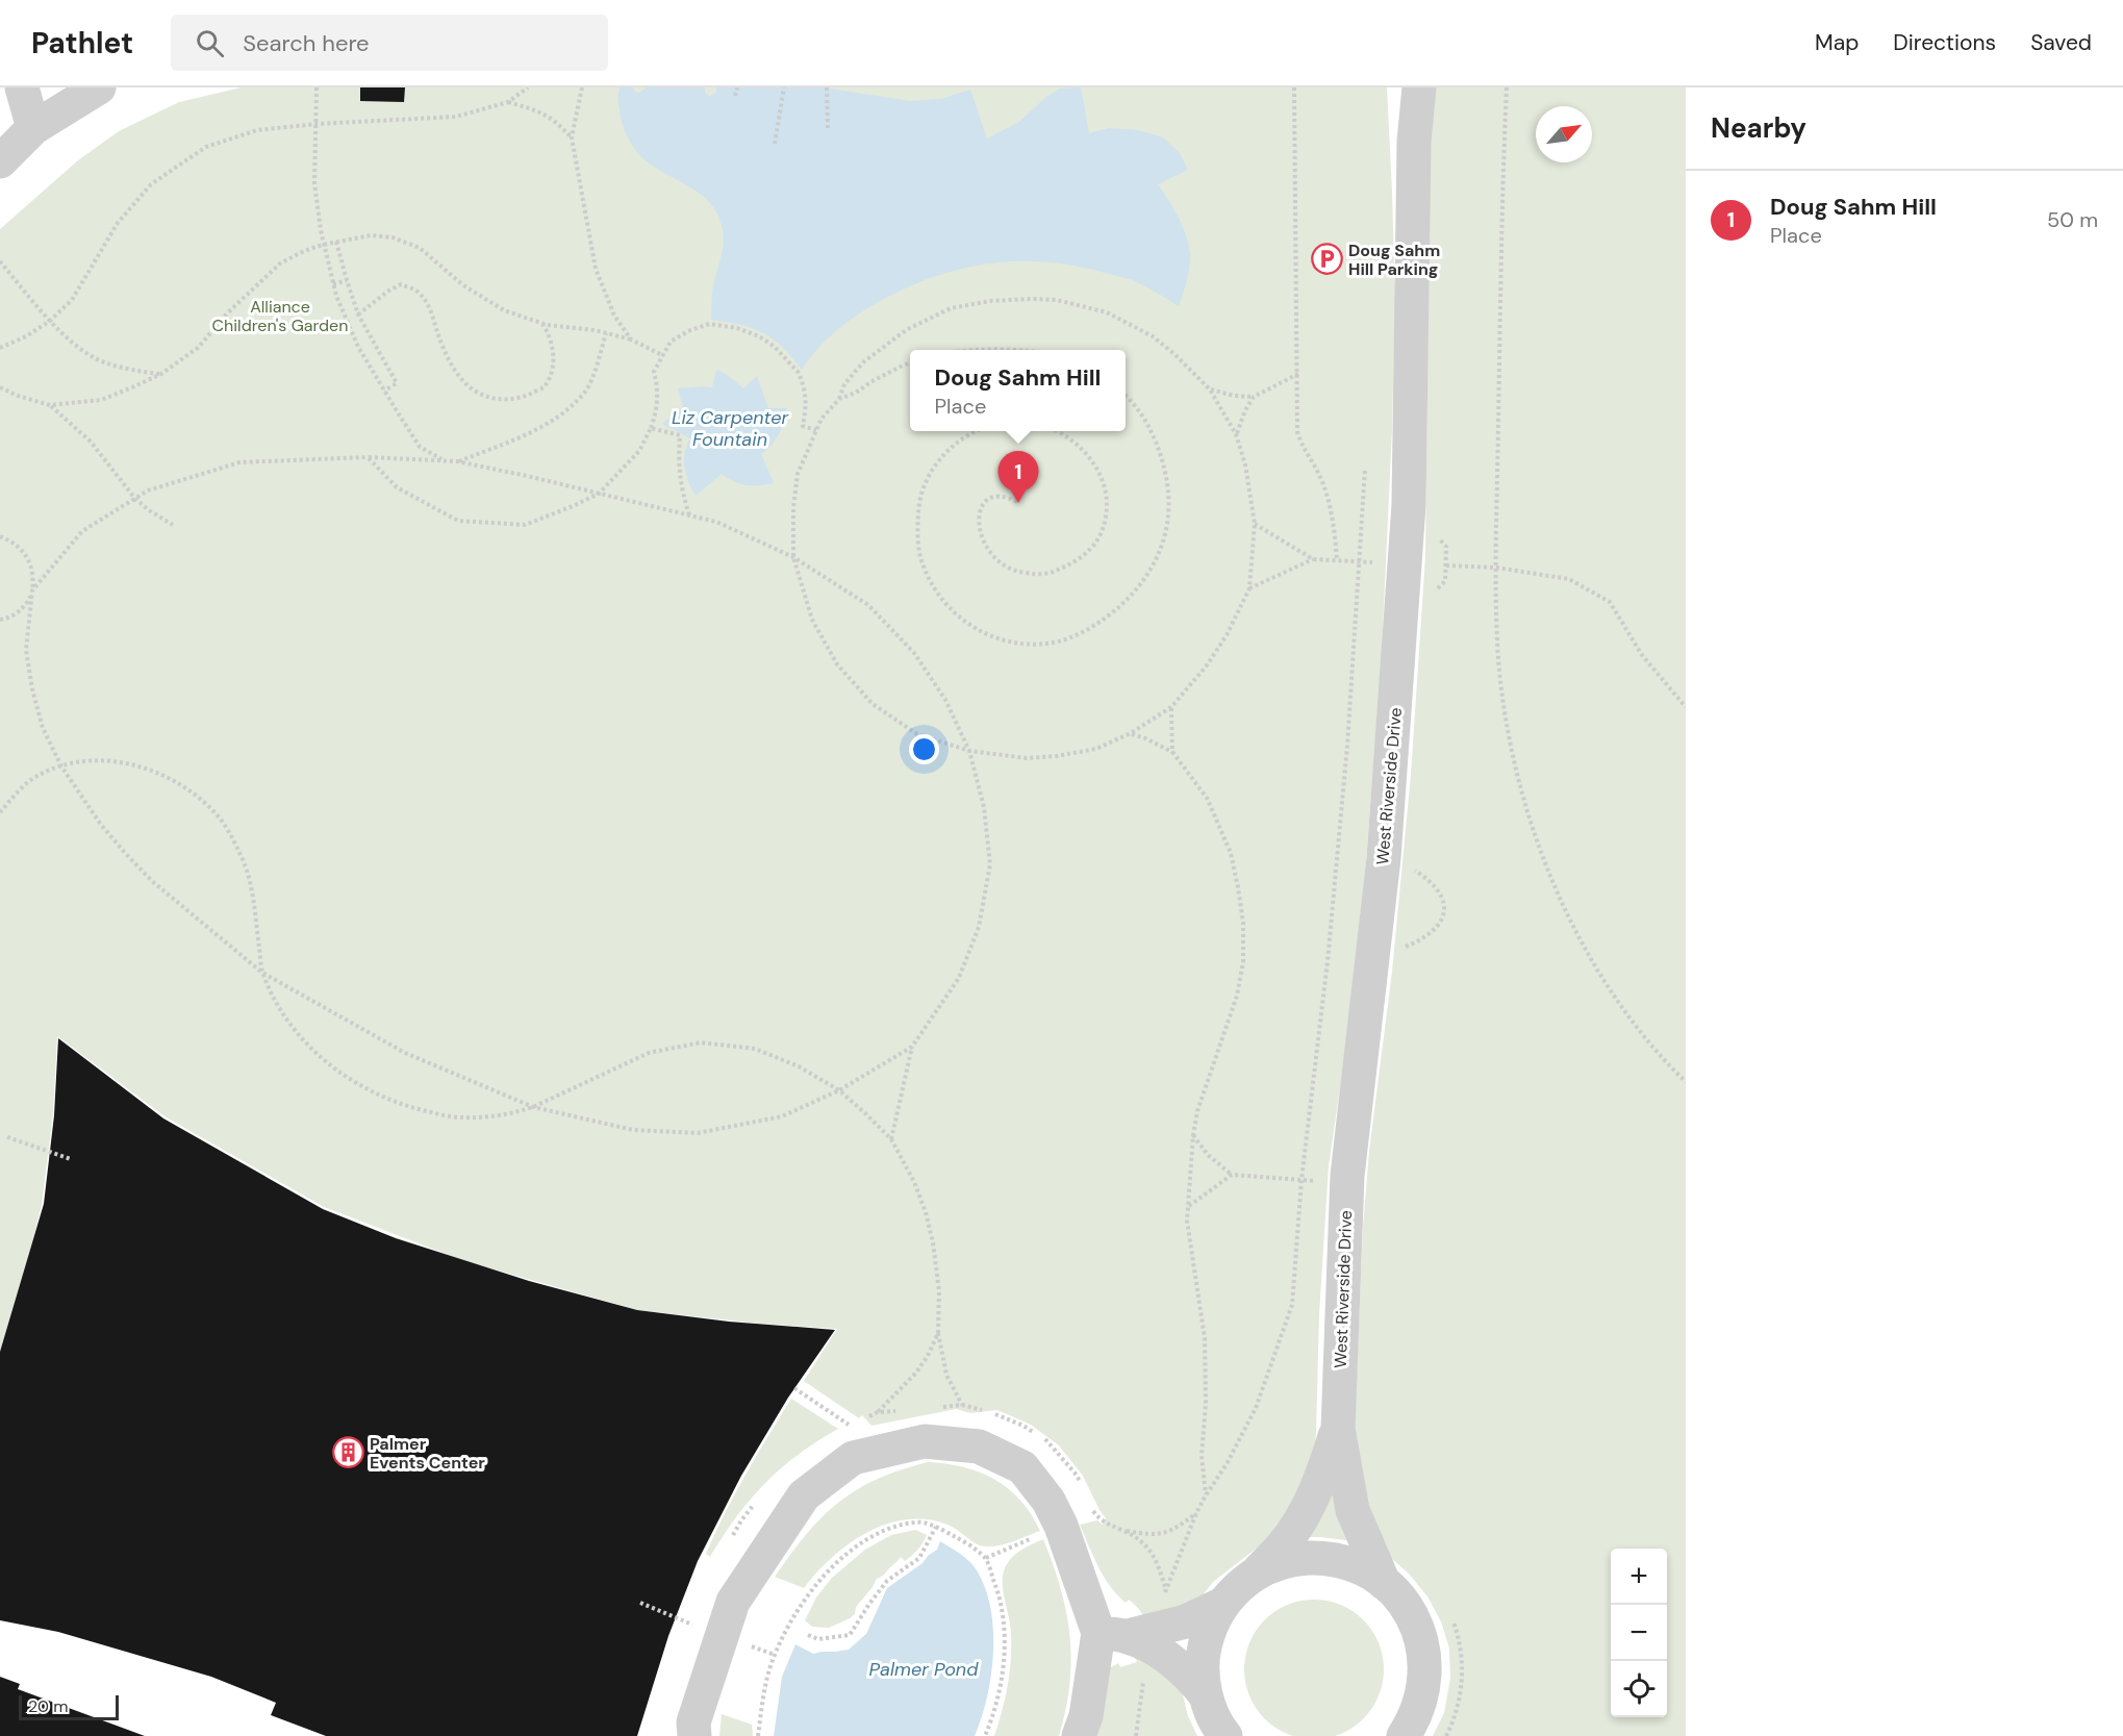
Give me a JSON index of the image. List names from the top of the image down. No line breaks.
{"streets":{"street":["West Riverside Drive"]},"water":["Liz Carpenter Fountain","Palmer Pond"],"parks":["Alliance Children's Garden"],"places":{"parking":["Doug Sahm Hill Parking"],"building":["Palmer Events Center"]},"scale_bar":"20 m","north":"top right","page":{"header":"Pathlet","search":"Search here","nav":["Map","Directions","Saved"],"heading":"Nearby","list":[{"mark":"1","name":"Doug Sahm Hill","note":"Place","value":"50 m"}],"popup":["Doug Sahm Hill","Place"],"pins":"1","map_buttons":["+","−"],"scale":"20 m"}}
